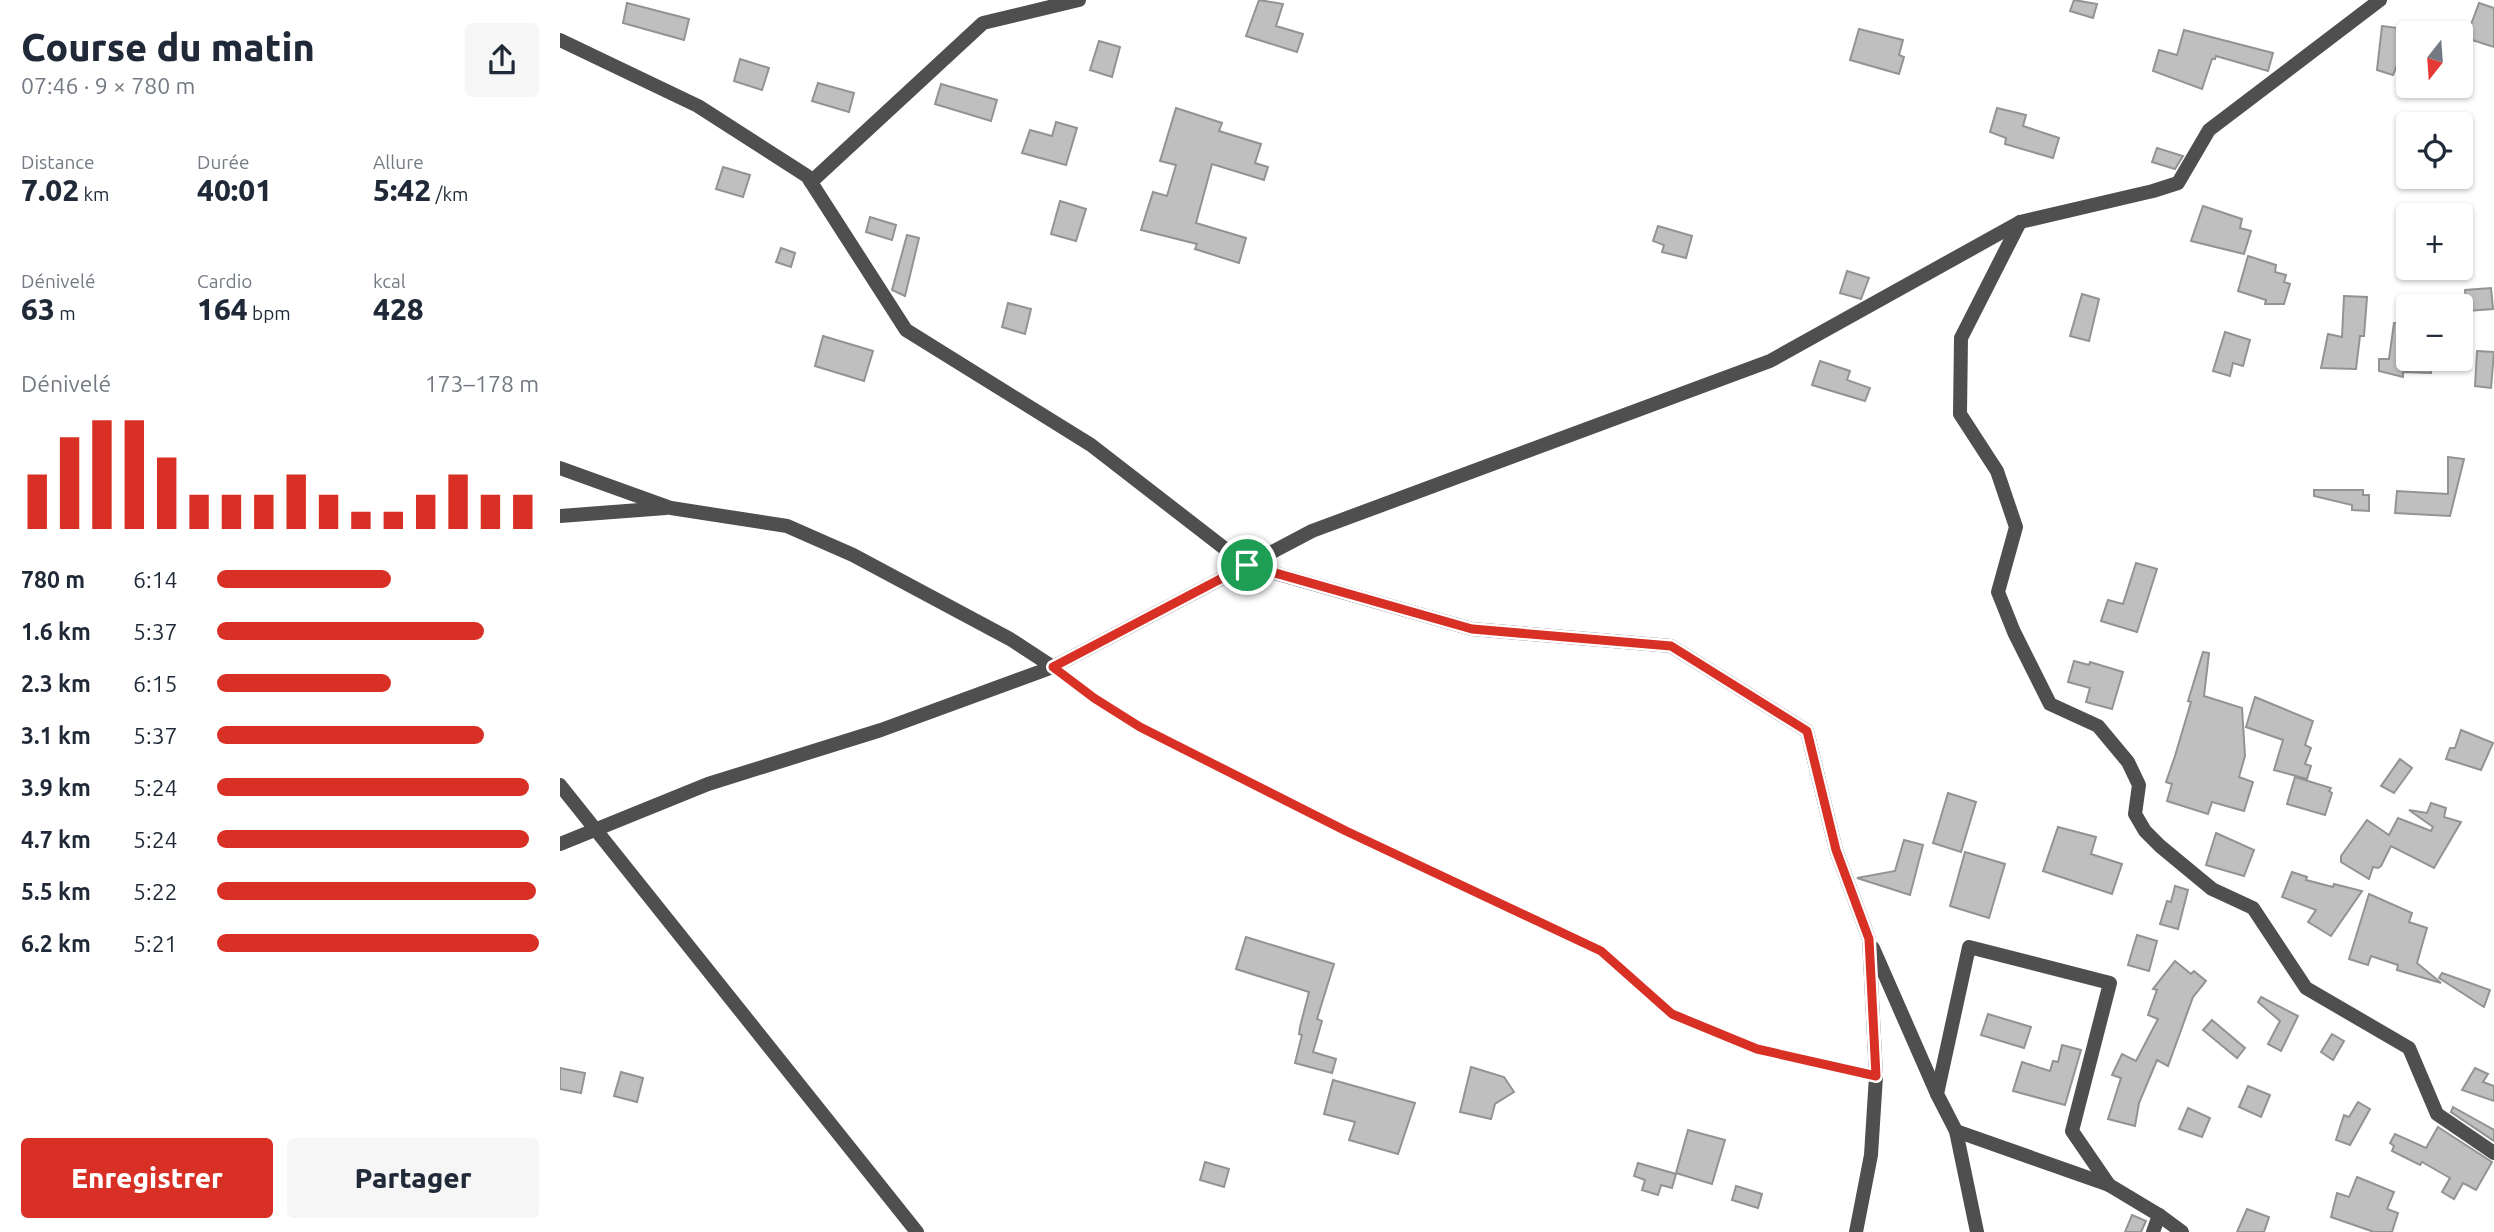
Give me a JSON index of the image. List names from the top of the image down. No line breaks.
{"north":"bottom","page":{"heading":["Course du matin","07:46 · 9 × 780 m"],"map_buttons":["+","−"],"stats":[["Distance","7.02 km"],["Durée","40:01"],["Allure","5:42 /km"],["Dénivelé","63 m"],["Cardio","164 bpm"],["kcal","428"]],"chart":["Dénivelé","173–178 m"],"list":[{"name":"780 m","note":"6:14"},{"name":"1.6 km","note":"5:37"},{"name":"2.3 km","note":"6:15"},{"name":"3.1 km","note":"5:37"},{"name":"3.9 km","note":"5:24"},{"name":"4.7 km","note":"5:24"},{"name":"5.5 km","note":"5:22"},{"name":"6.2 km","note":"5:21"}],"buttons":["Enregistrer","Partager"]}}
